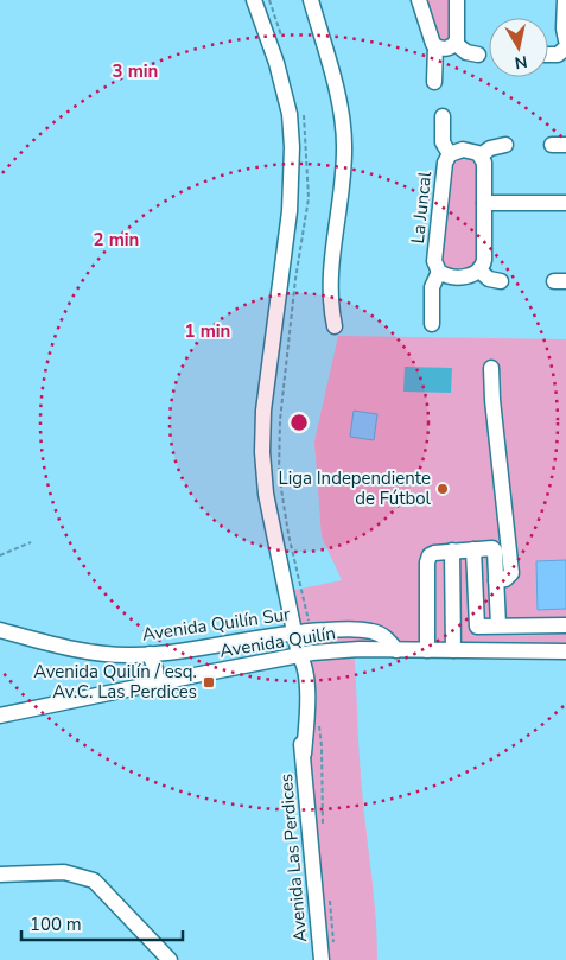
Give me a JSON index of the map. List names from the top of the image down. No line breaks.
{"streets":{"street":["La Juncal","Avenida Quilín Sur","Avenida Quilín","Avenida Las Perdices"]},"crossings":[["Avenida Quilín Sur","Avenida Quilín"],["Avenida Quilín Sur","Avenida Las Perdices"],["Avenida Quilín","Avenida Las Perdices"]],"places":{"other":["Liga Independiente de Fútbol"],"transit":["Avenida Quilín / esq. Av.C. Las Perdices"]},"scale_bar":"100 m","north":"bottom","rings":["3 min","2 min","1 min"]}
